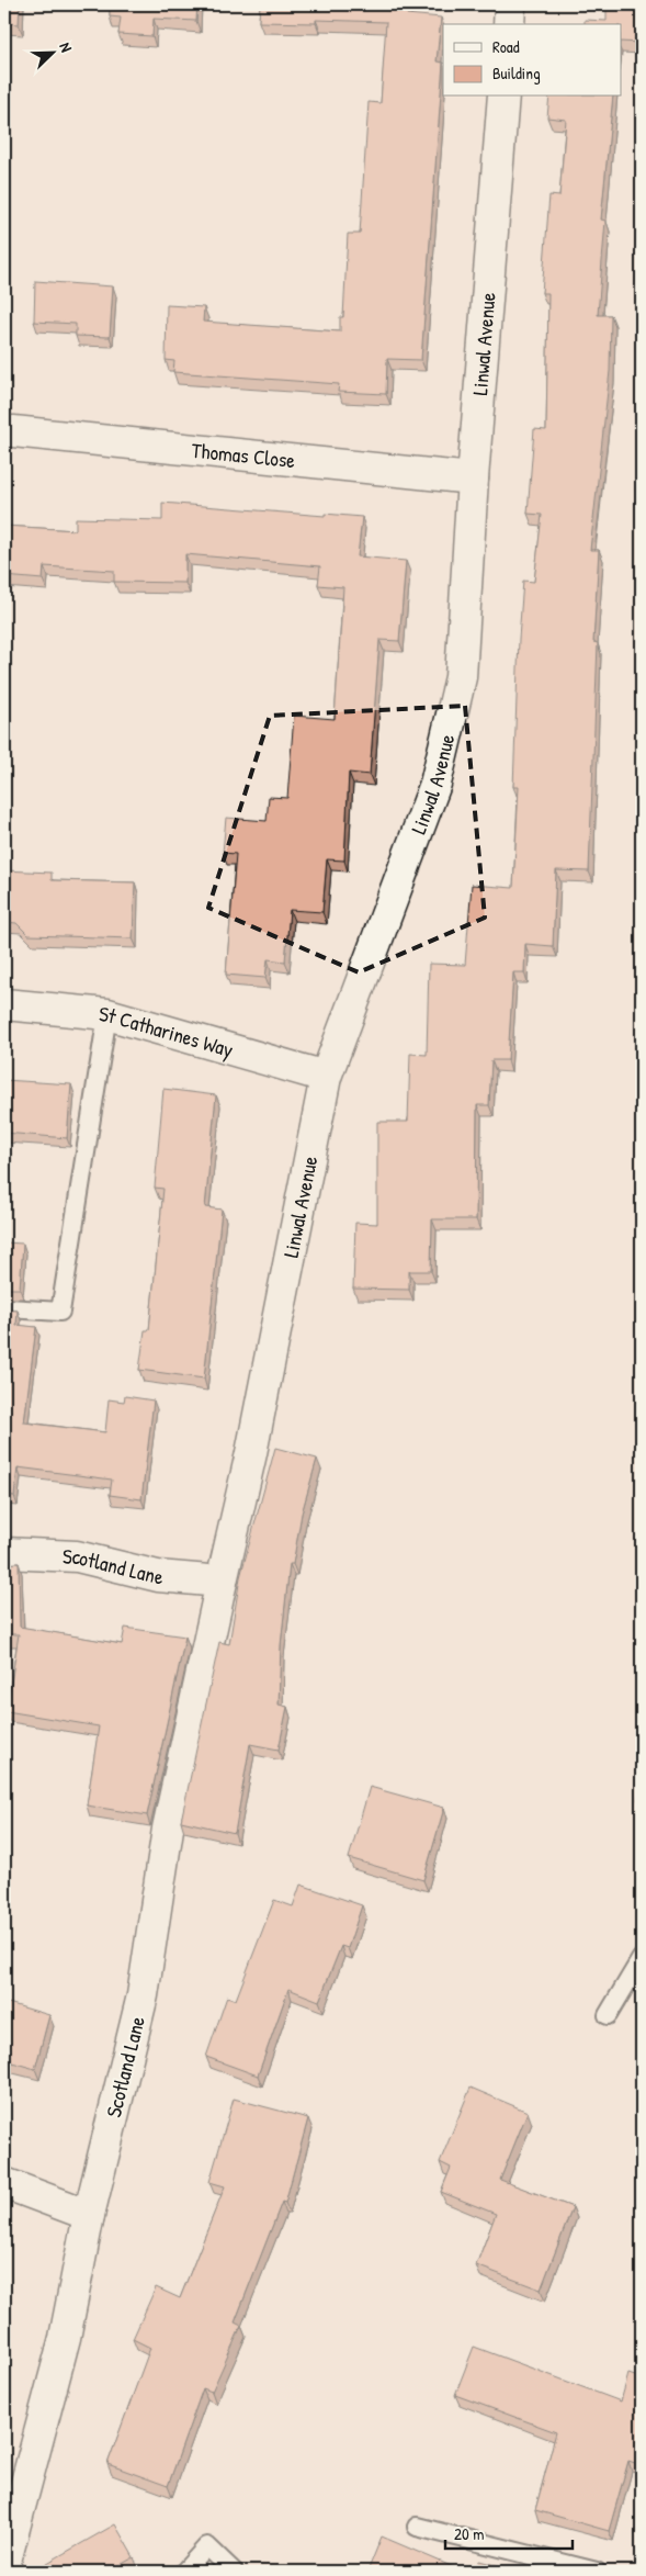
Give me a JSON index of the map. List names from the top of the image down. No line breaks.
{"streets":{"street":["Linwal Avenue","Thomas Close","St Catharines Way","Scotland Lane"]},"crossings":[["Linwal Avenue","Thomas Close"],["Linwal Avenue","St Catharines Way"],["Linwal Avenue","Scotland Lane"]],"legend":["Road","Building"],"scale_bar":"20 m","north":"top right"}
